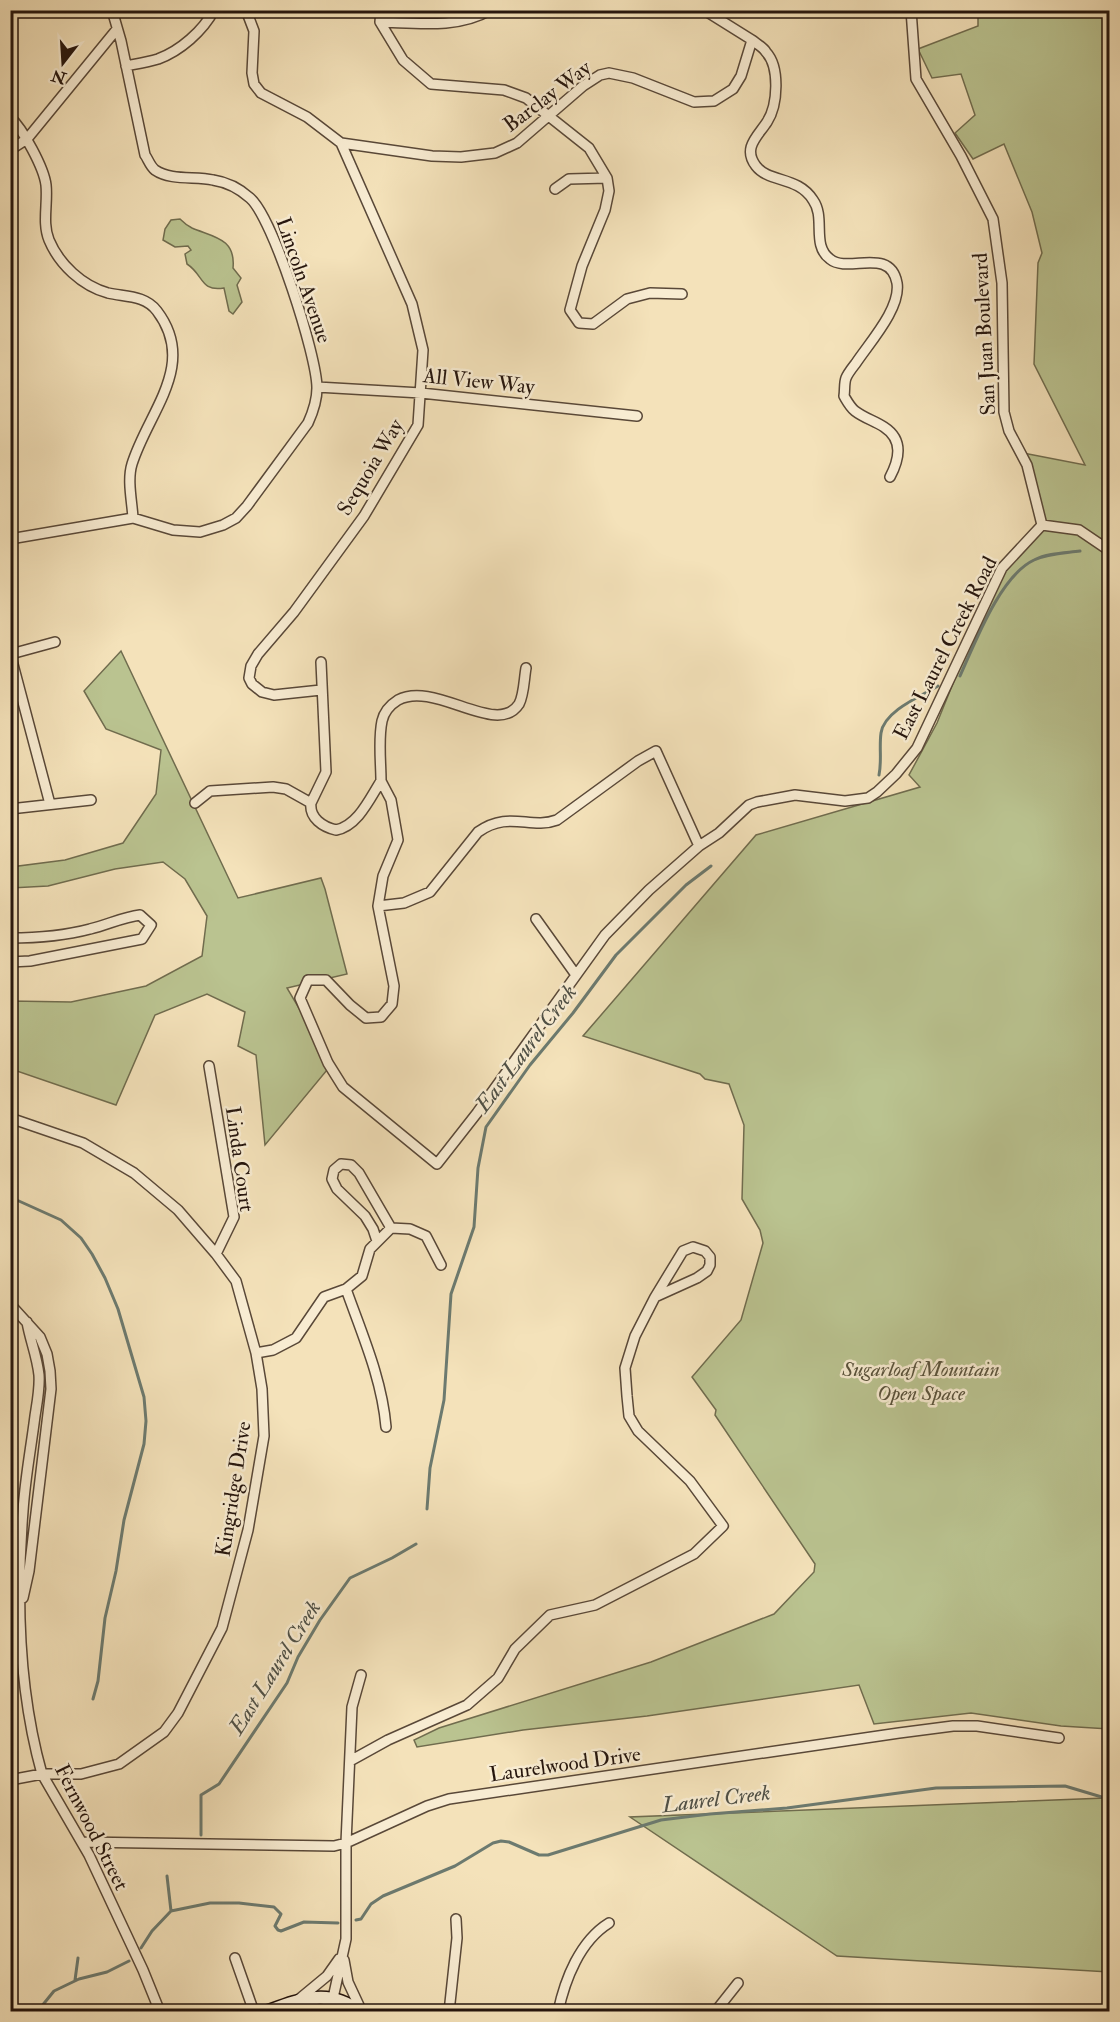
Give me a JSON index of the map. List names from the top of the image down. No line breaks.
{"streets":{"street":["Barclay Way","Lincoln Avenue","San Juan Boulevard","All View Way","Sequoia Way","East Laurel Creek Road","Linda Court","Kingridge Drive","Laurelwood Drive","Fernwood Street"]},"crossings":[["Barclay Way","Sequoia Way"],["Lincoln Avenue","All View Way"],["San Juan Boulevard","East Laurel Creek Road"],["All View Way","Sequoia Way"],["Linda Court","Kingridge Drive"],["Kingridge Drive","Fernwood Street"],["Laurelwood Drive","Fernwood Street"]],"water":["East Laurel Creek","Laurel Creek"],"parks":["Sugarloaf Mountain Open Space"],"north":"bottom"}
